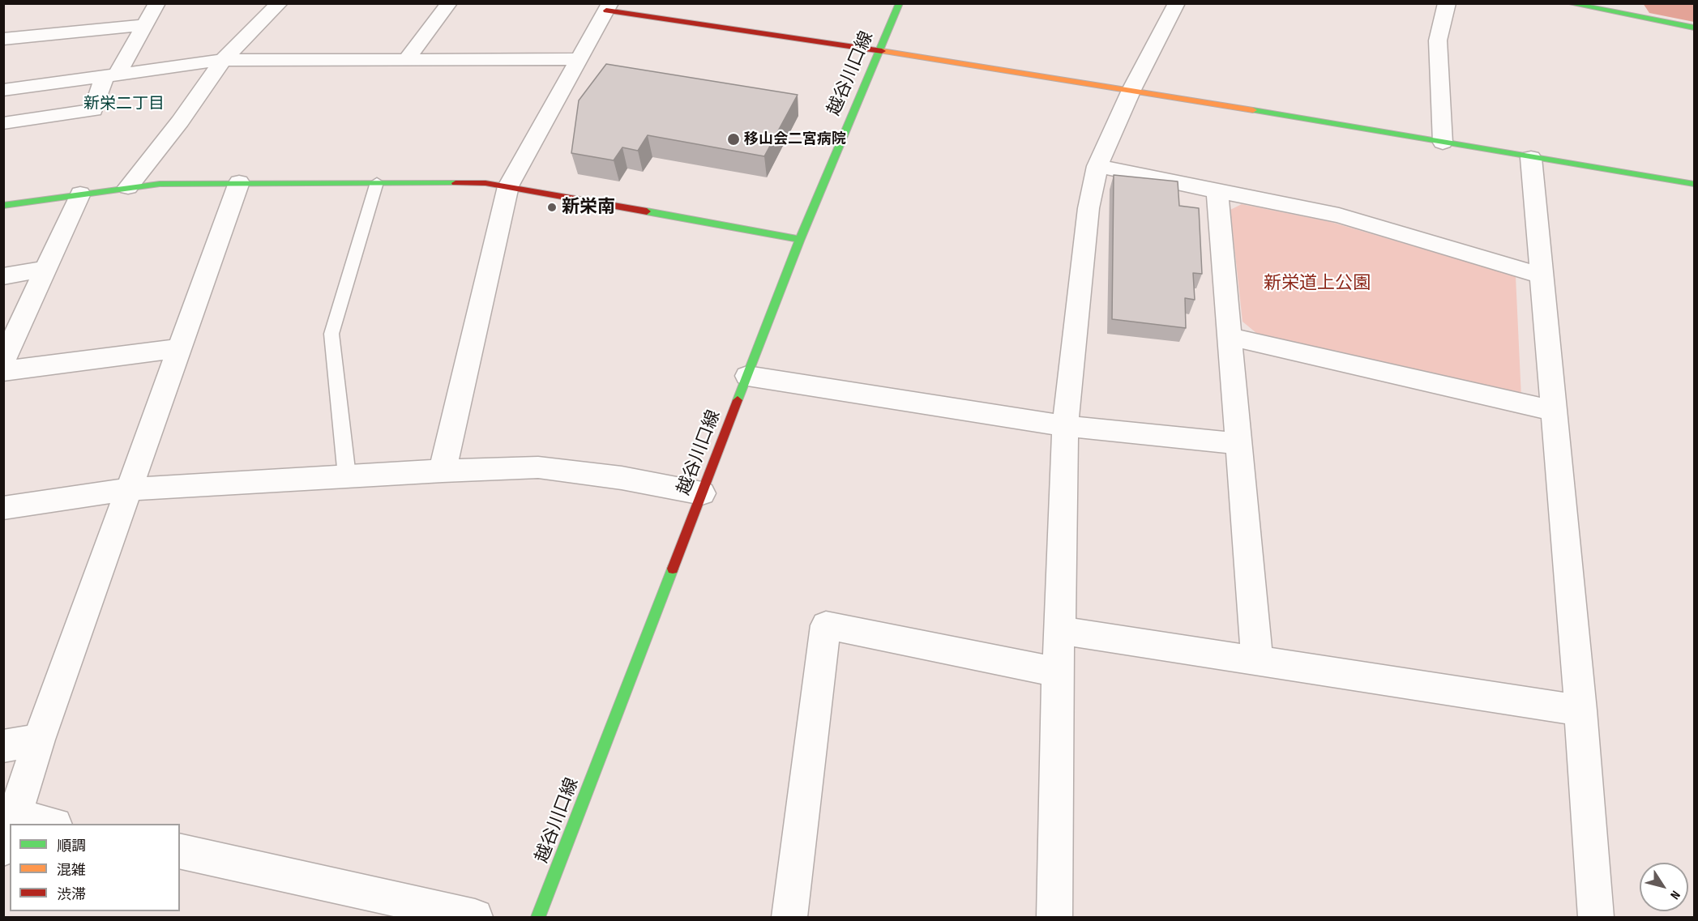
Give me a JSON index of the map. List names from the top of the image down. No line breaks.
{"streets":{"street":["越谷川口線"]},"districts":["新栄二丁目"],"parks":["新栄道上公園"],"places":["移山会二宮病院","新栄南"],"legend":["順調","混雑","渋滞"],"north":"bottom right"}
